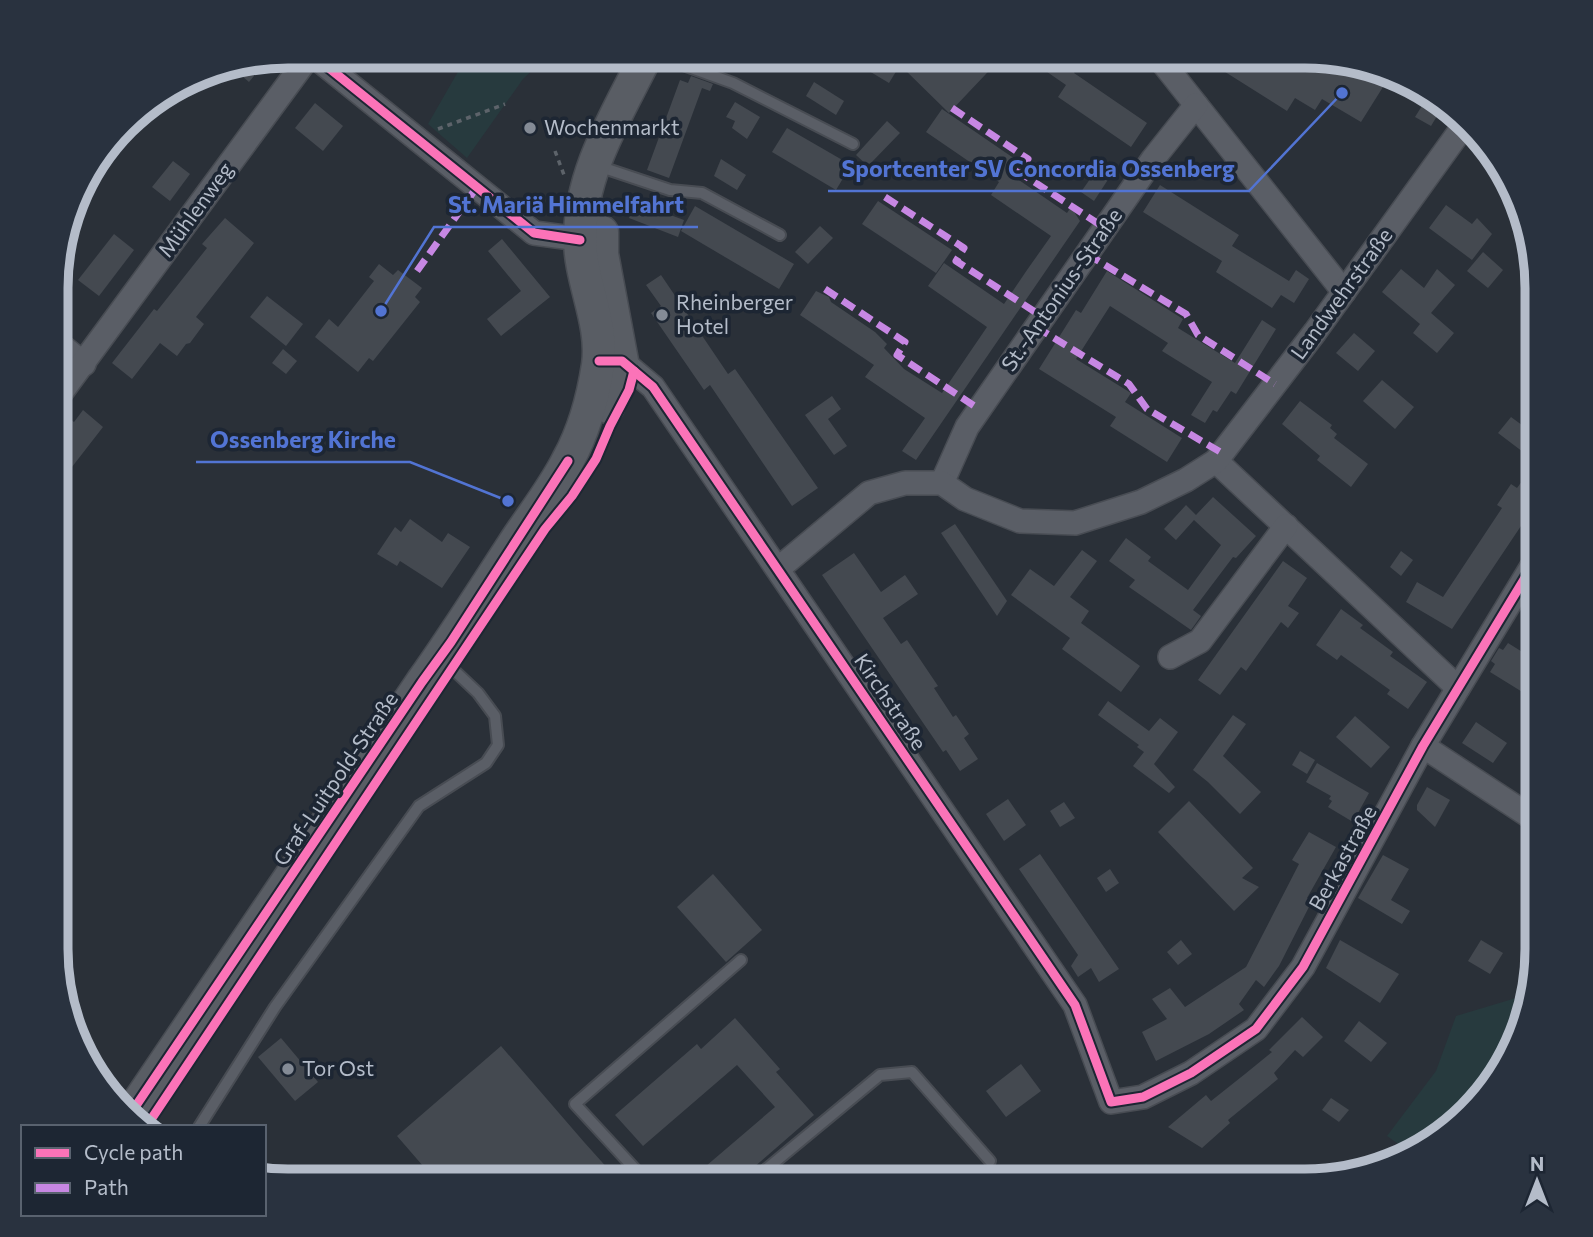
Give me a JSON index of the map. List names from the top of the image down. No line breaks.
{"streets":{"street":["Mühlenweg","St.-Antonius-Straße","Landwehrstraße","Kirchstraße","Graf-Luitpold-Straße","Berkastraße"]},"crossings":[["St.-Antonius-Straße","Landwehrstraße"],["Landwehrstraße","Kirchstraße"],["Kirchstraße","Graf-Luitpold-Straße"],["Kirchstraße","Berkastraße"]],"places":["Sportcenter SV Concordia Ossenberg","Wochenmarkt","St. Mariä Himmelfahrt","Rheinberger Hotel","Ossenberg Kirche","Tor Ost"],"legend":["Cycle path","Path"],"north":"top"}
